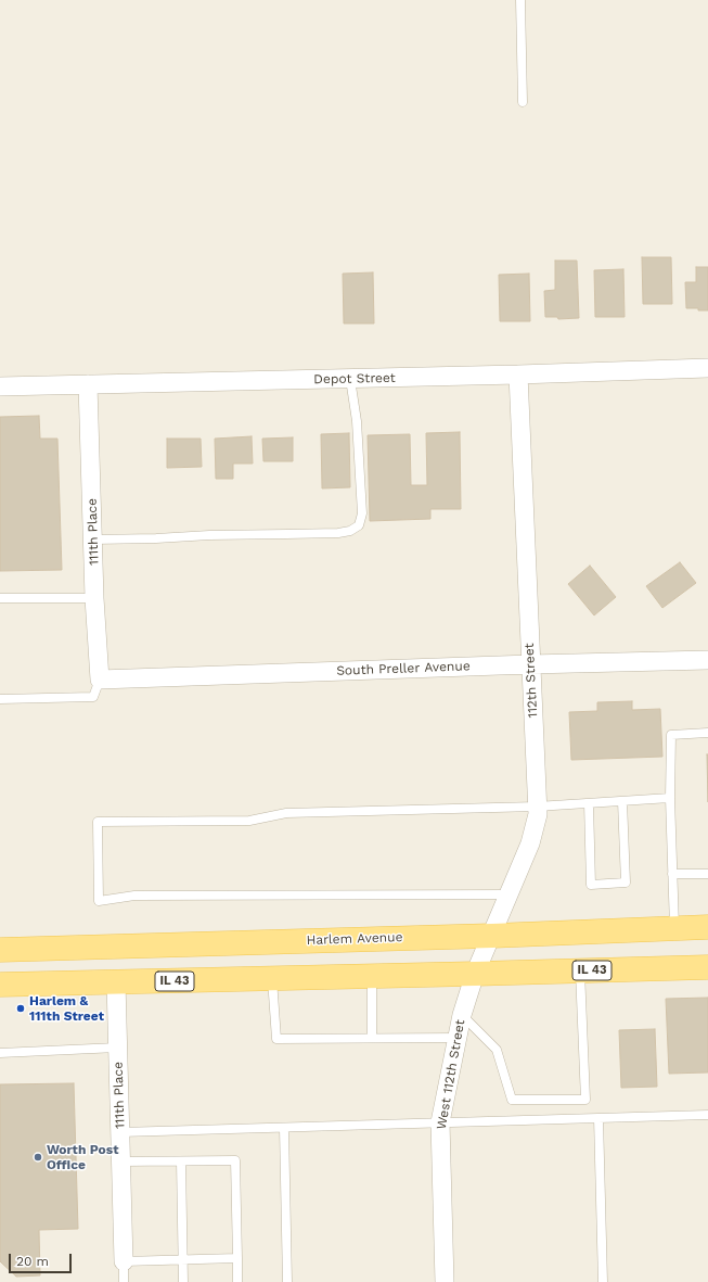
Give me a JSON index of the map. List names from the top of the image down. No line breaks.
{"streets":{"main road":["Harlem Avenue","IL 43"],"street":["Depot Street","111th Place","South Preller Avenue","112th Street","West 112th Street"]},"crossings":[["Depot Street","111th Place"],["Depot Street","112th Street"],["111th Place","South Preller Avenue"],["111th Place","IL 43"],["South Preller Avenue","112th Street"],["112th Street","Harlem Avenue"],["112th Street","IL 43"],["112th Street","West 112th Street"],["IL 43","West 112th Street"]],"places":["Harlem & 111th Street","Worth Post Office"],"scale_bar":"20 m"}
